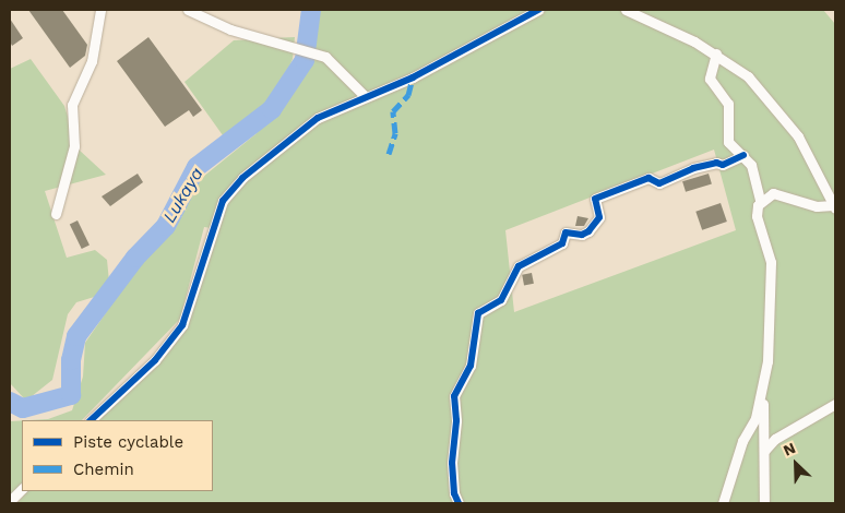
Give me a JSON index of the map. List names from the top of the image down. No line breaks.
{"water":["Lukaya"],"legend":["Piste cyclable","Chemin"],"north":"top left"}
